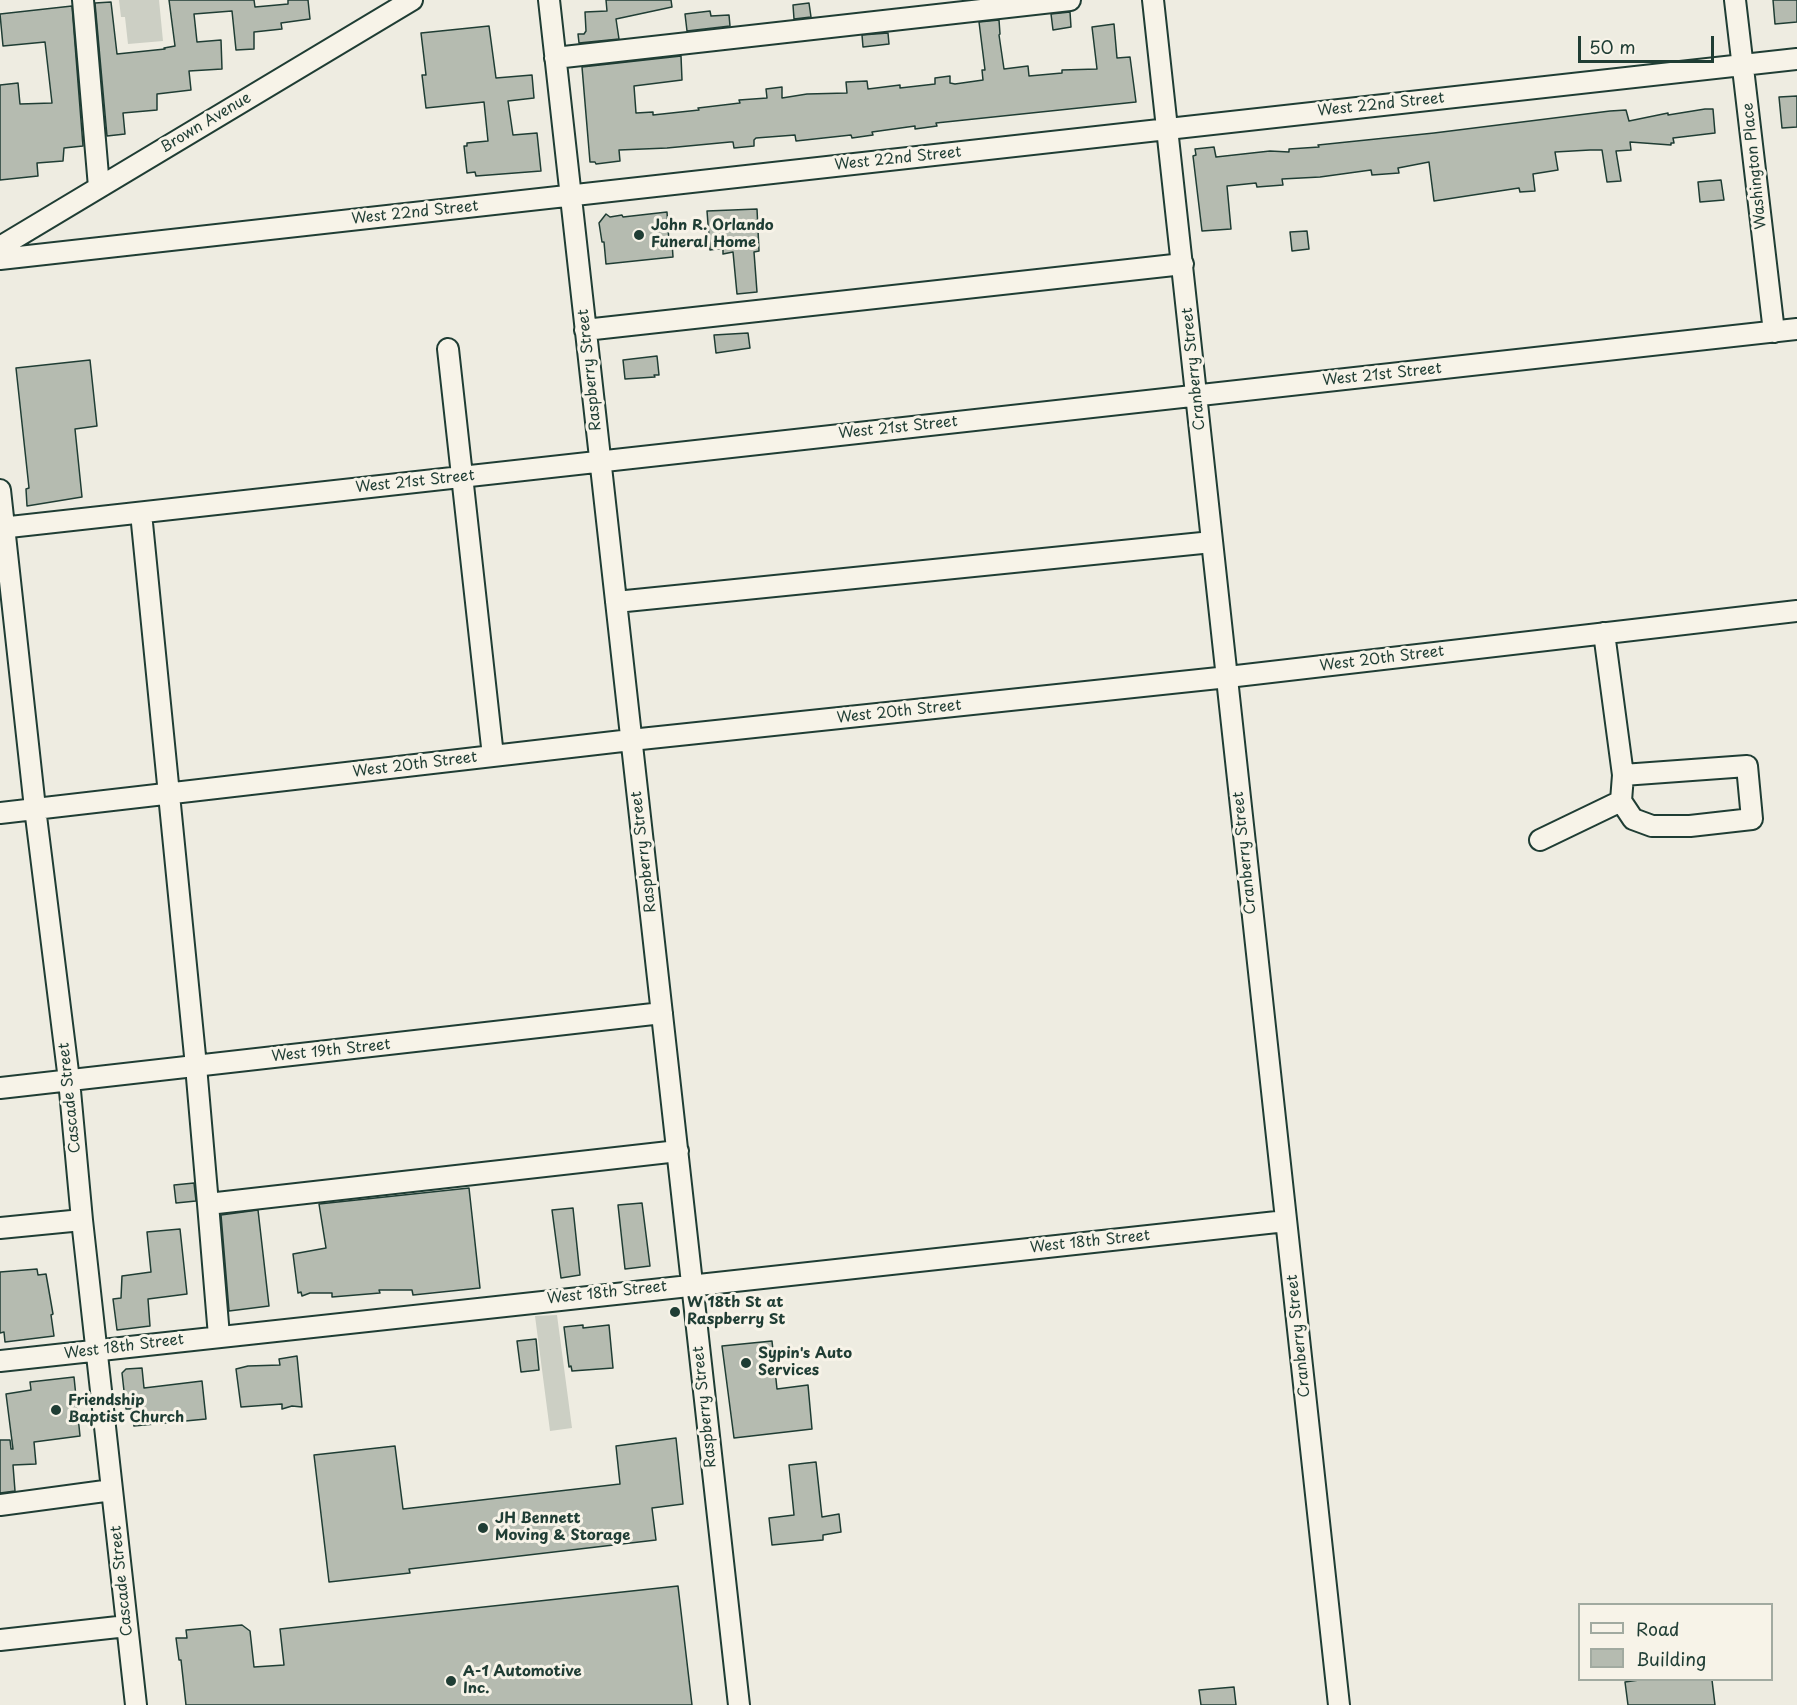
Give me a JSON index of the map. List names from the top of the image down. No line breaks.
{"streets":{"street":["West 22nd Street","Brown Avenue","Washington Place","Cranberry Street","Raspberry Street","West 21st Street","West 20th Street","West 19th Street","Cascade Street","West 18th Street"]},"crossings":[["West 22nd Street","Washington Place"],["West 22nd Street","Cranberry Street"],["West 22nd Street","Raspberry Street"],["Washington Place","West 21st Street"],["Cranberry Street","West 21st Street"],["Cranberry Street","West 20th Street"],["Cranberry Street","West 18th Street"],["Raspberry Street","West 21st Street"],["Raspberry Street","West 20th Street"],["Raspberry Street","West 19th Street"],["Raspberry Street","West 18th Street"],["West 21st Street","Cascade Street"],["West 20th Street","Cascade Street"],["West 19th Street","Cascade Street"],["Cascade Street","West 18th Street"]],"places":["John R. Orlando Funeral Home","W 18th St at Raspberry St","Sypin's Auto Services","Friendship Baptist Church","JH Bennett Moving & Storage","A-1 Automotive Inc."],"legend":["Road","Building"],"scale_bar":"50 m"}
